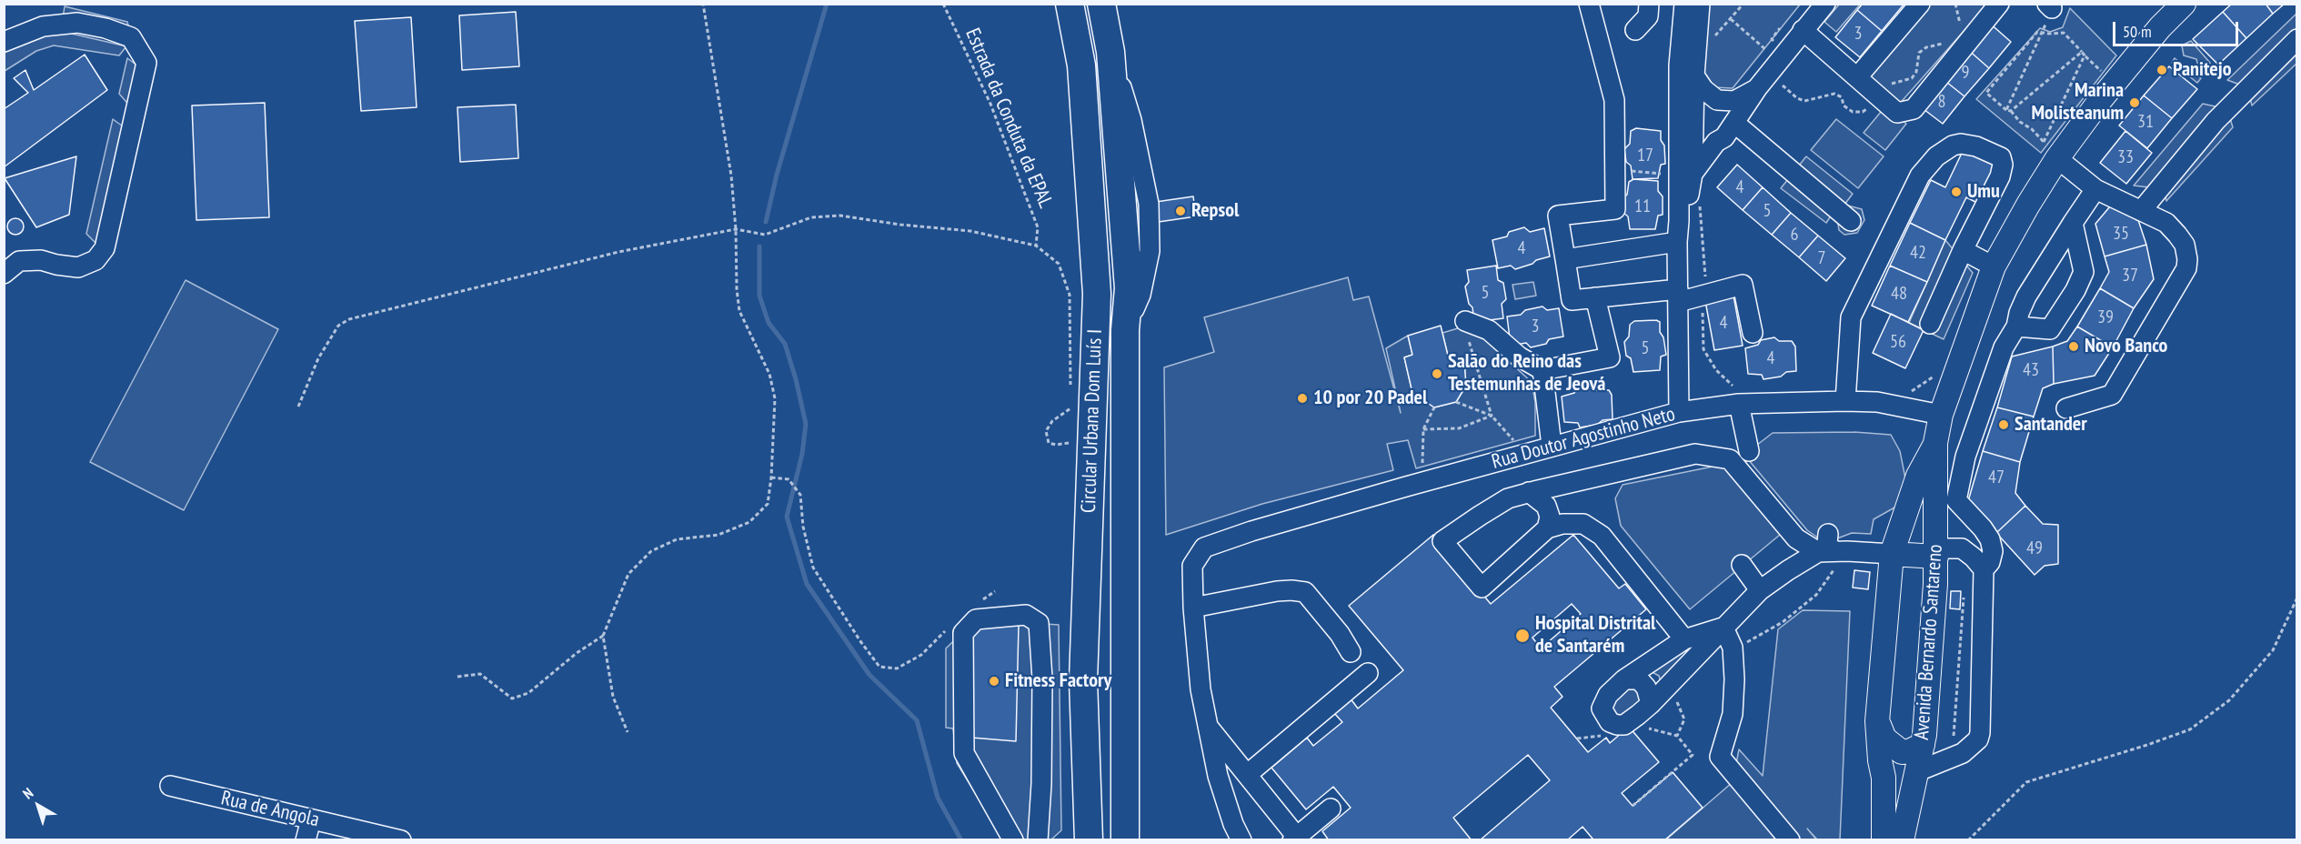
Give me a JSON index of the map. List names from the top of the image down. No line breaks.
{"streets":{"highway":["Circular Urbana Dom Luís I"],"main road":["Avenida Bernardo Santareno"],"street":["Rua Doutor Agostinho Neto","Rua de Angola"],"path":["Estrada da Conduta da EPAL"]},"crossings":[["Rua Doutor Agostinho Neto","Avenida Bernardo Santareno"]],"places":["Panitejo","Marina Molisteanum","Umu","Repsol","Novo Banco","Salão do Reino das Testemunhas de Jeová","10 por 20 Padel","Santander","Hospital Distrital de Santarém","Fitness Factory"],"house_numbers":["3","9","8","31","17","33","4","11","5","35","6","4","42","7","37","5","48","39","4","3","56","5","4","43","47","49"],"scale_bar":"50 m","north":"top left"}
